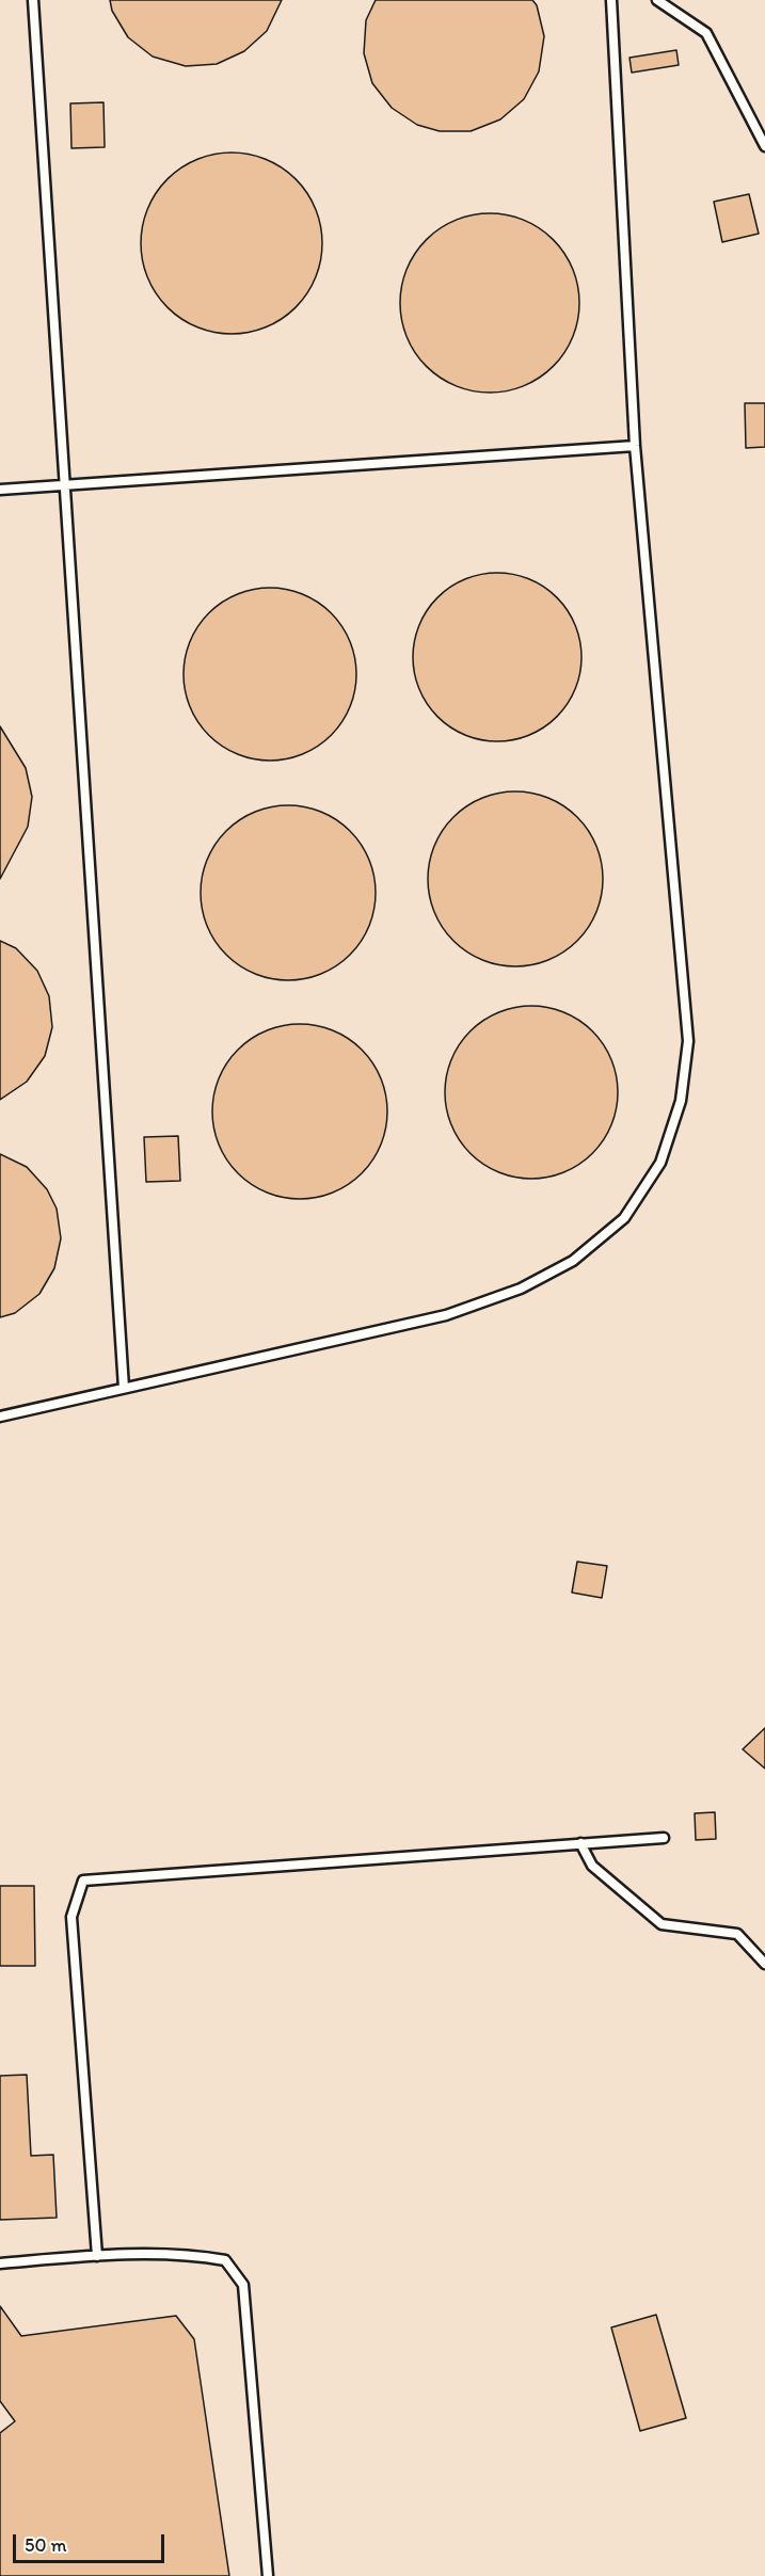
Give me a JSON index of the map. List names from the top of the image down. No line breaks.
{"scale_bar":"50 m"}
